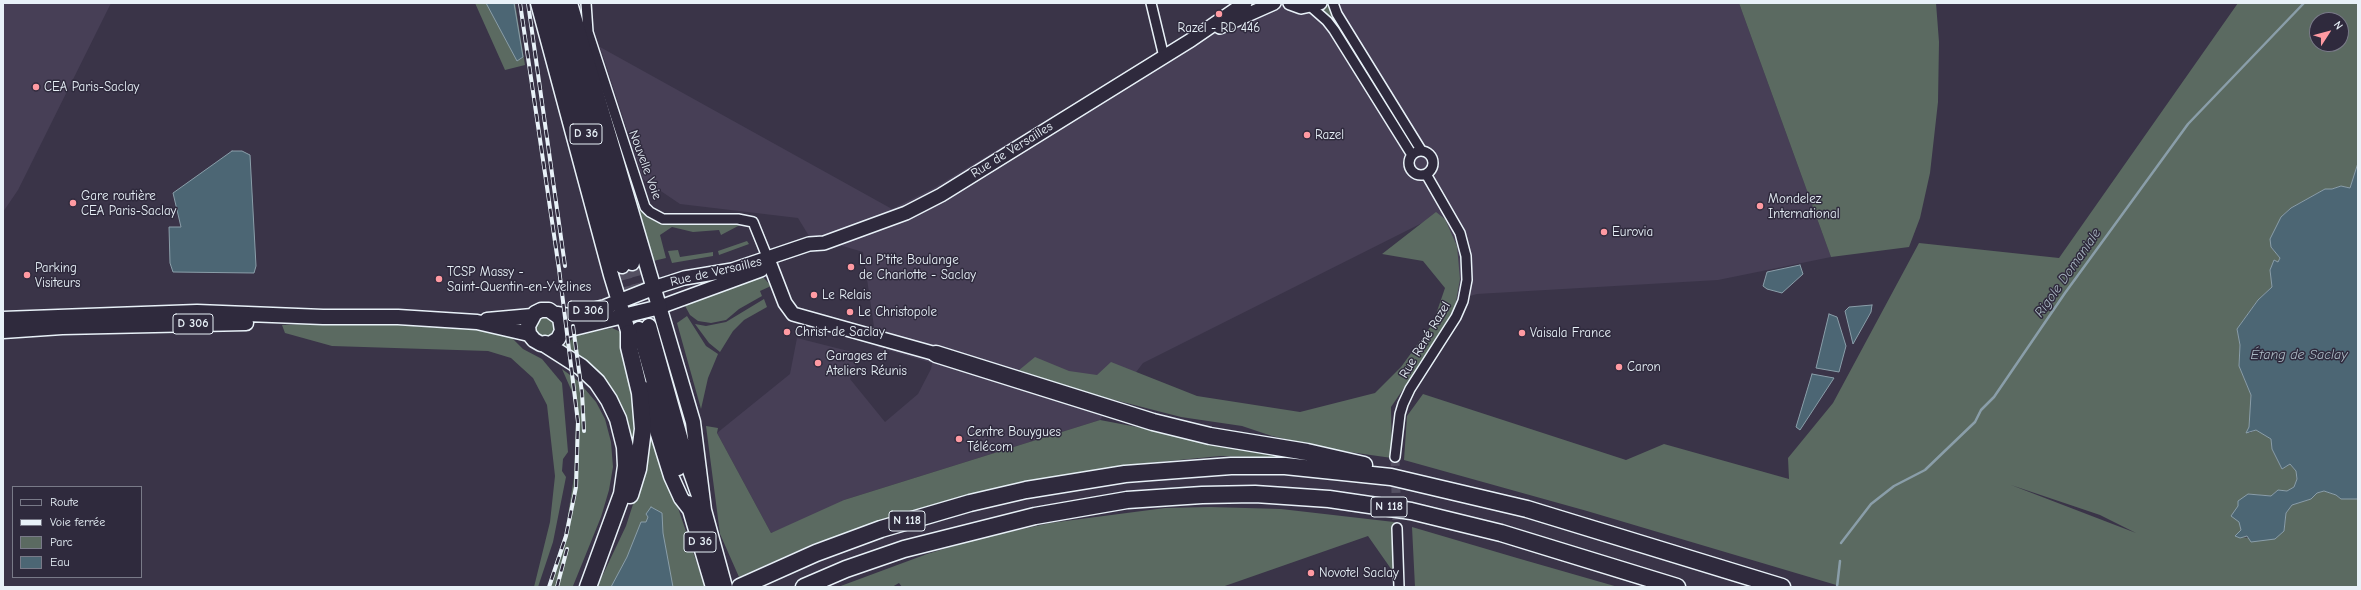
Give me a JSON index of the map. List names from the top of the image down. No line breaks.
{"streets":{"highway":["N 118"],"main road":["D 36","Rue de Versailles","D 306"],"street":["Nouvelle Voie","Rue René Razel"]},"crossings":[["D 36","Rue de Versailles"],["D 36","D 306"],["Rue de Versailles","Nouvelle Voie"],["Rue de Versailles","D 306"]],"water":["Rigole Domaniale","Étang de Saclay"],"places":["Razel - RD 446","CEA Paris-Saclay","Razel","Gare routière CEA Paris-Saclay","Mondelez International","Eurovia","La P'tite Boulange de Charlotte - Saclay","Parking Visiteurs","TCSP Massy - Saint-Quentin-en-Yvelines","Le Relais","Le Christopole","Christ de Saclay","Vaisala France","Garages et Ateliers Réunis","Caron","Centre Bouygues Télécom","Novotel Saclay"],"legend":["Route","Voie ferrée","Parc","Eau"],"north":"top right"}
